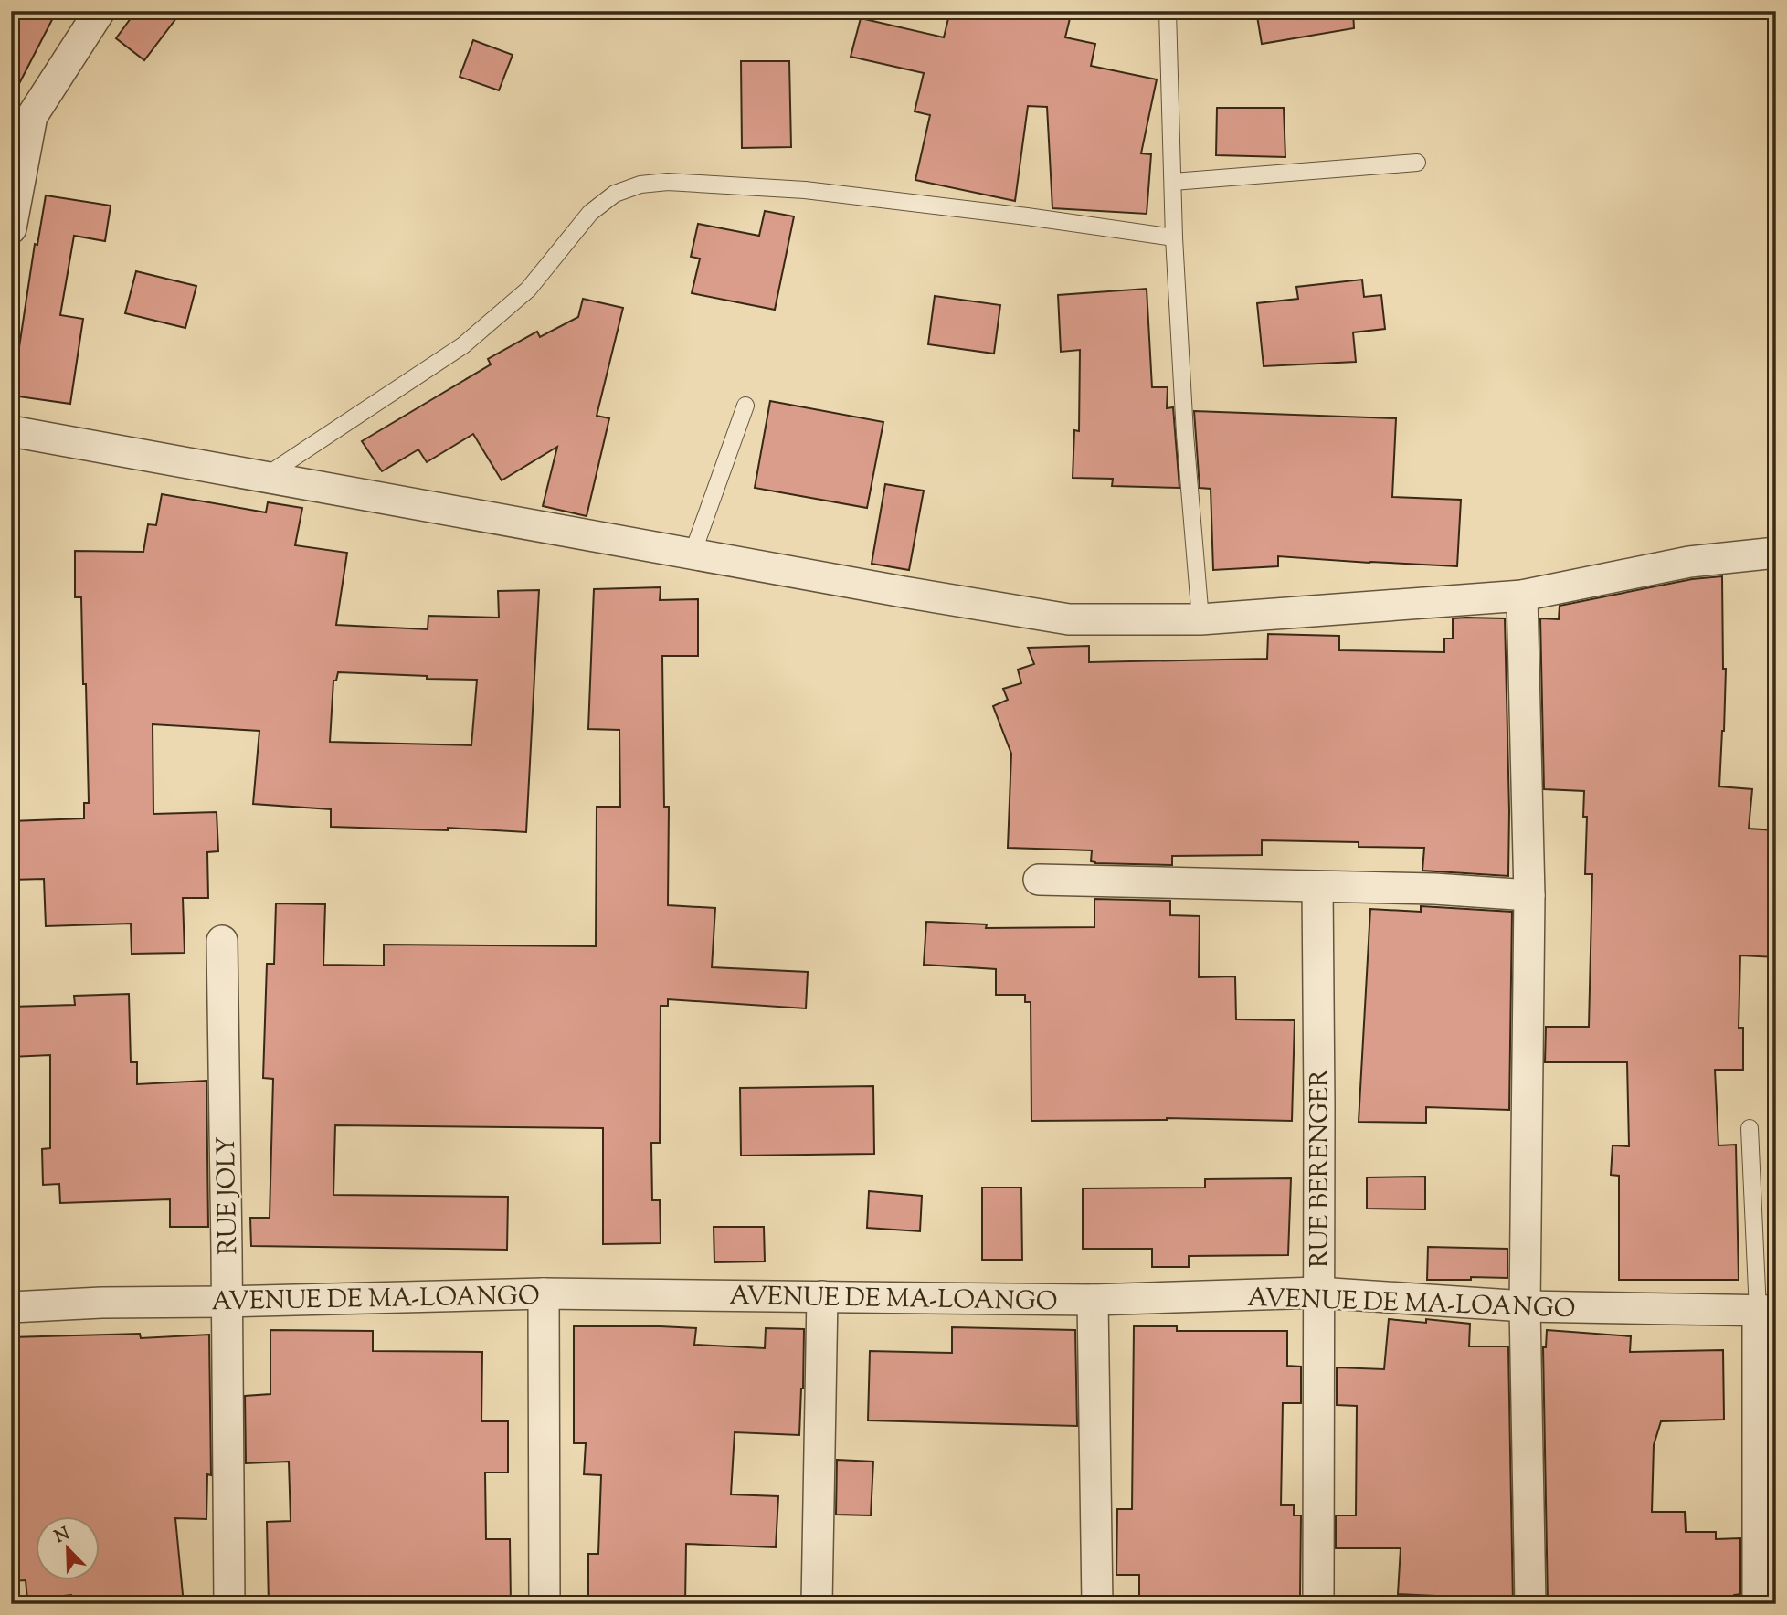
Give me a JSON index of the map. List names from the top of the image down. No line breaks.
{"streets":{"street":["RUE BERENGER","RUE JOLY","AVENUE DE MA-LOANGO"]},"crossings":[["RUE BERENGER","AVENUE DE MA-LOANGO"],["RUE JOLY","AVENUE DE MA-LOANGO"]],"north":"top left"}
